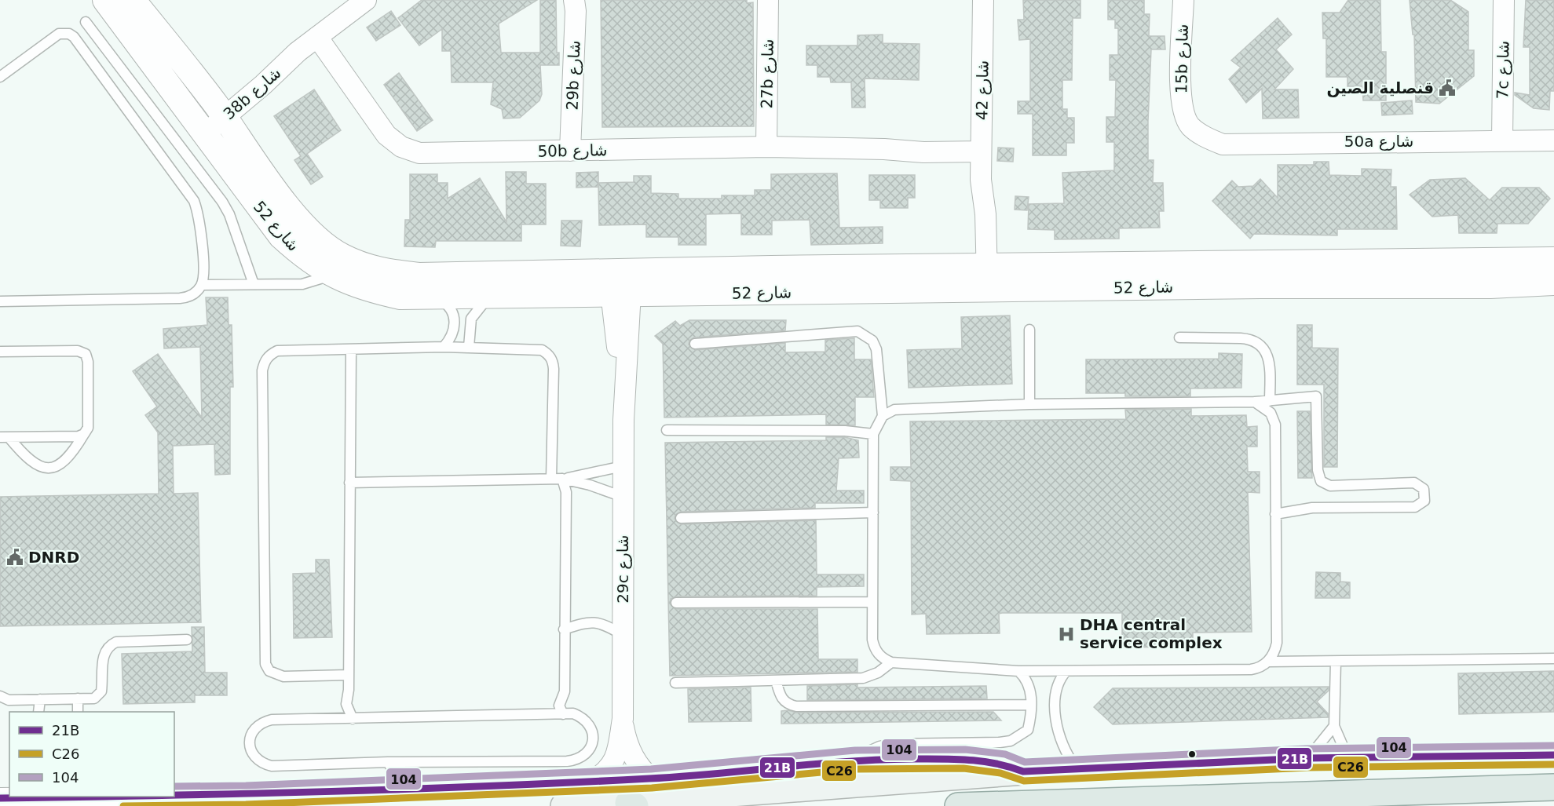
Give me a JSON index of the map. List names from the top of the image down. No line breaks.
{"streets":{"street":["15b شارع","7c شارع","27b شارع","29b شارع","شارع 42","38b شارع","50a شارع","50b شارع","شارع 52","29c شارع"]},"crossings":[["15b شارع","50a شارع"],["7c شارع","50a شارع"],["27b شارع","50b شارع"],["29b شارع","50b شارع"],["شارع 42","50b شارع"],["شارع 42","شارع 52"],["38b شارع","50b شارع"],["38b شارع","شارع 52"],["شارع 52","29c شارع"]],"places":{"public building":["قنصلية الصين","DNRD"],"hospital":["DHA central service complex"]},"lines":["transit line 104","transit line 21B","transit line C26"],"legend":["21B","C26","104"]}
